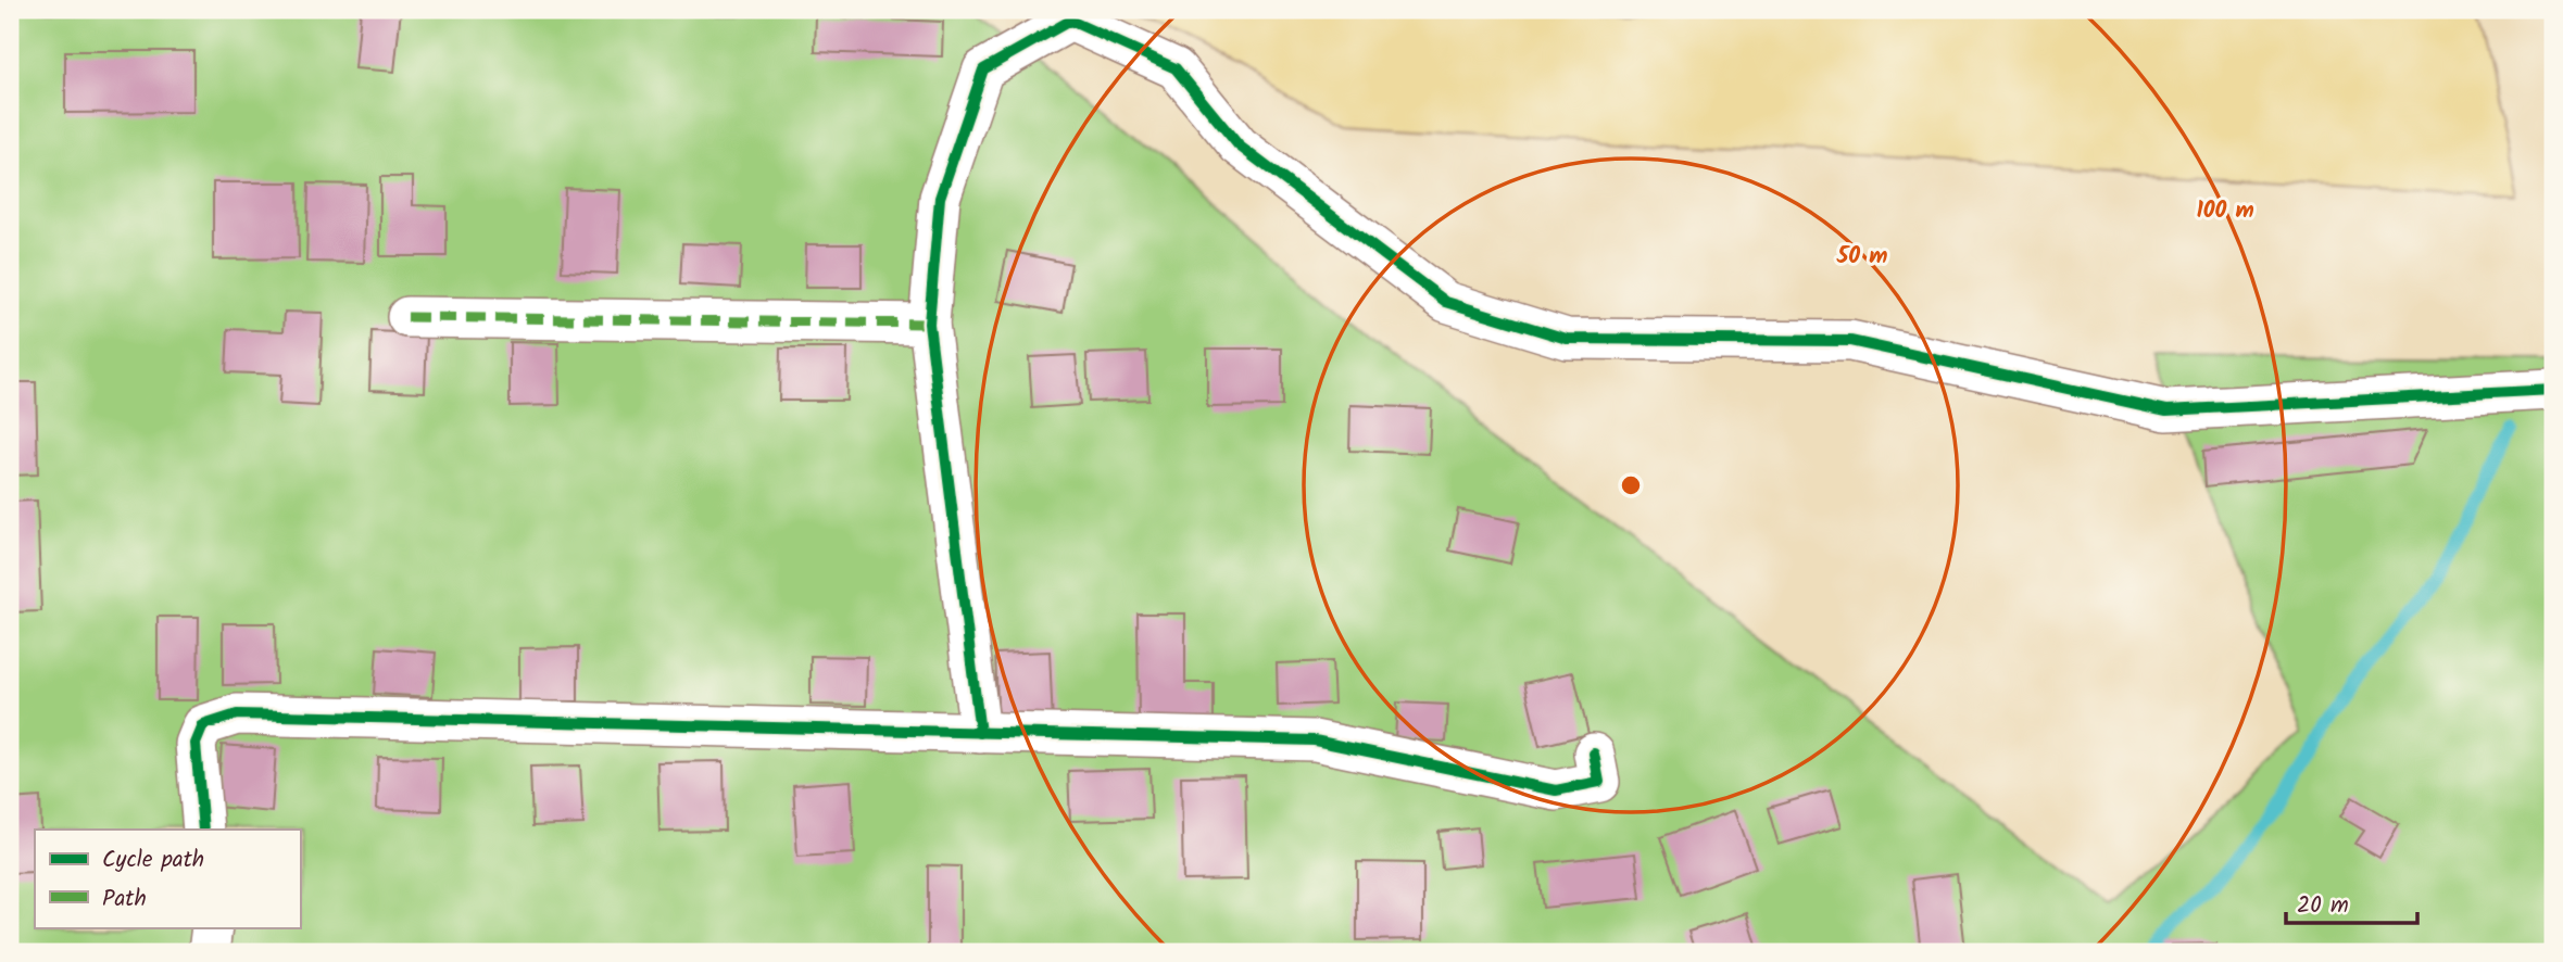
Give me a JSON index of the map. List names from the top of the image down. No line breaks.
{"legend":["Cycle path","Path"],"scale_bar":"20 m","rings":["100 m","50 m"]}
